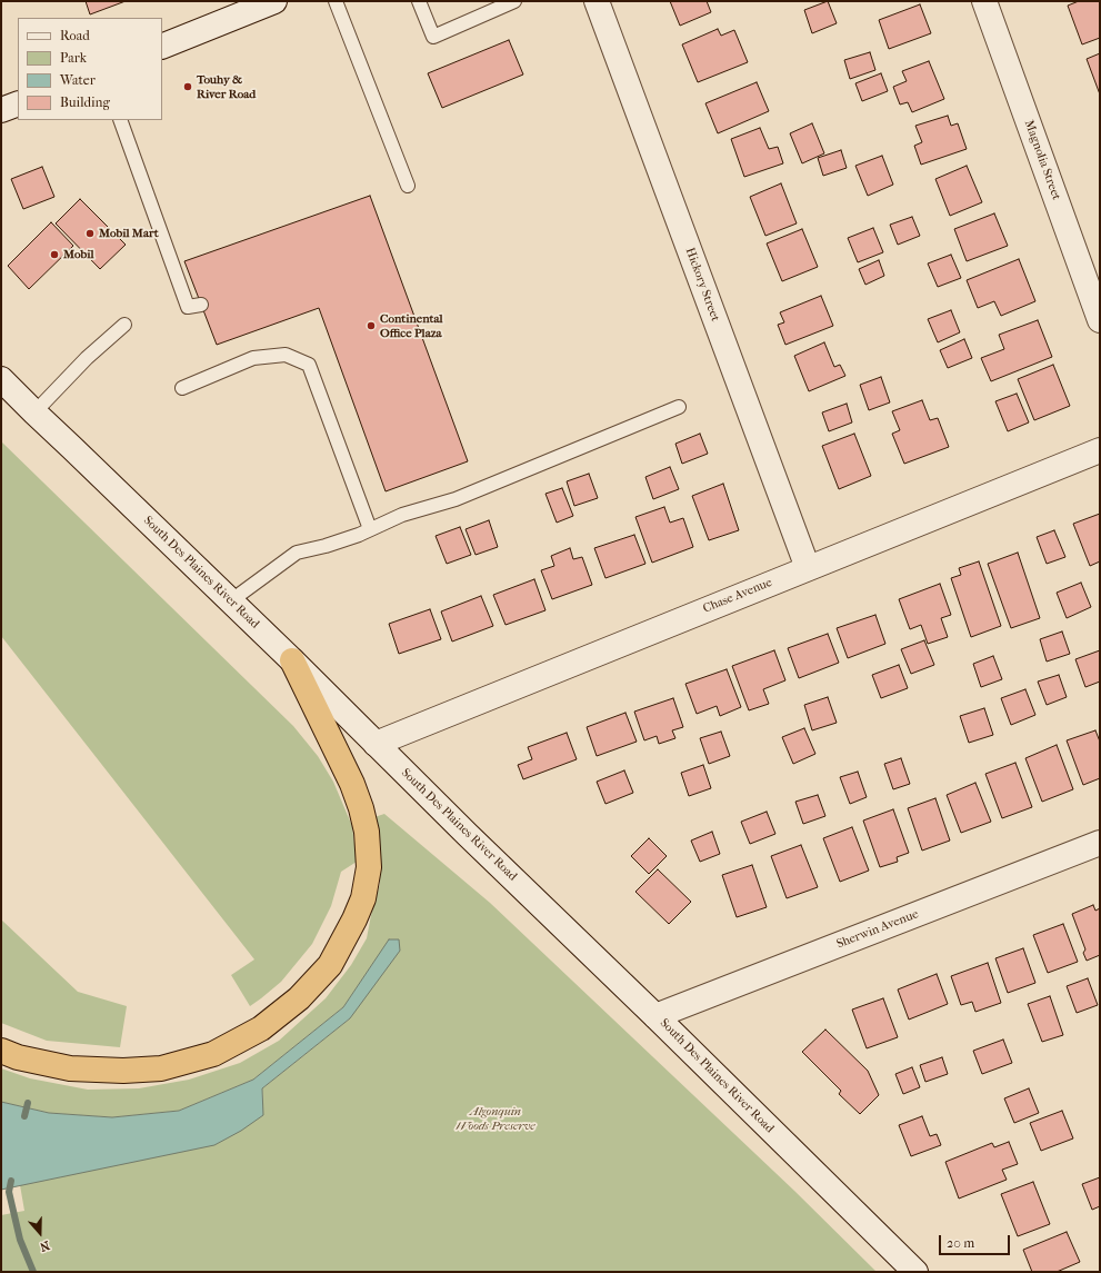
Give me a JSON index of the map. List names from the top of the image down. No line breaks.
{"streets":{"street":["Magnolia Street","Hickory Street","South Des Plaines River Road","Chase Avenue","Sherwin Avenue"]},"crossings":[["Hickory Street","Chase Avenue"],["South Des Plaines River Road","Chase Avenue"],["South Des Plaines River Road","Sherwin Avenue"]],"parks":["Algonquin Woods Preserve"],"places":["Touhy & River Road","Mobil Mart","Mobil","Continental Office Plaza"],"legend":["Road","Park","Water","Building"],"scale_bar":"20 m","north":"bottom"}
